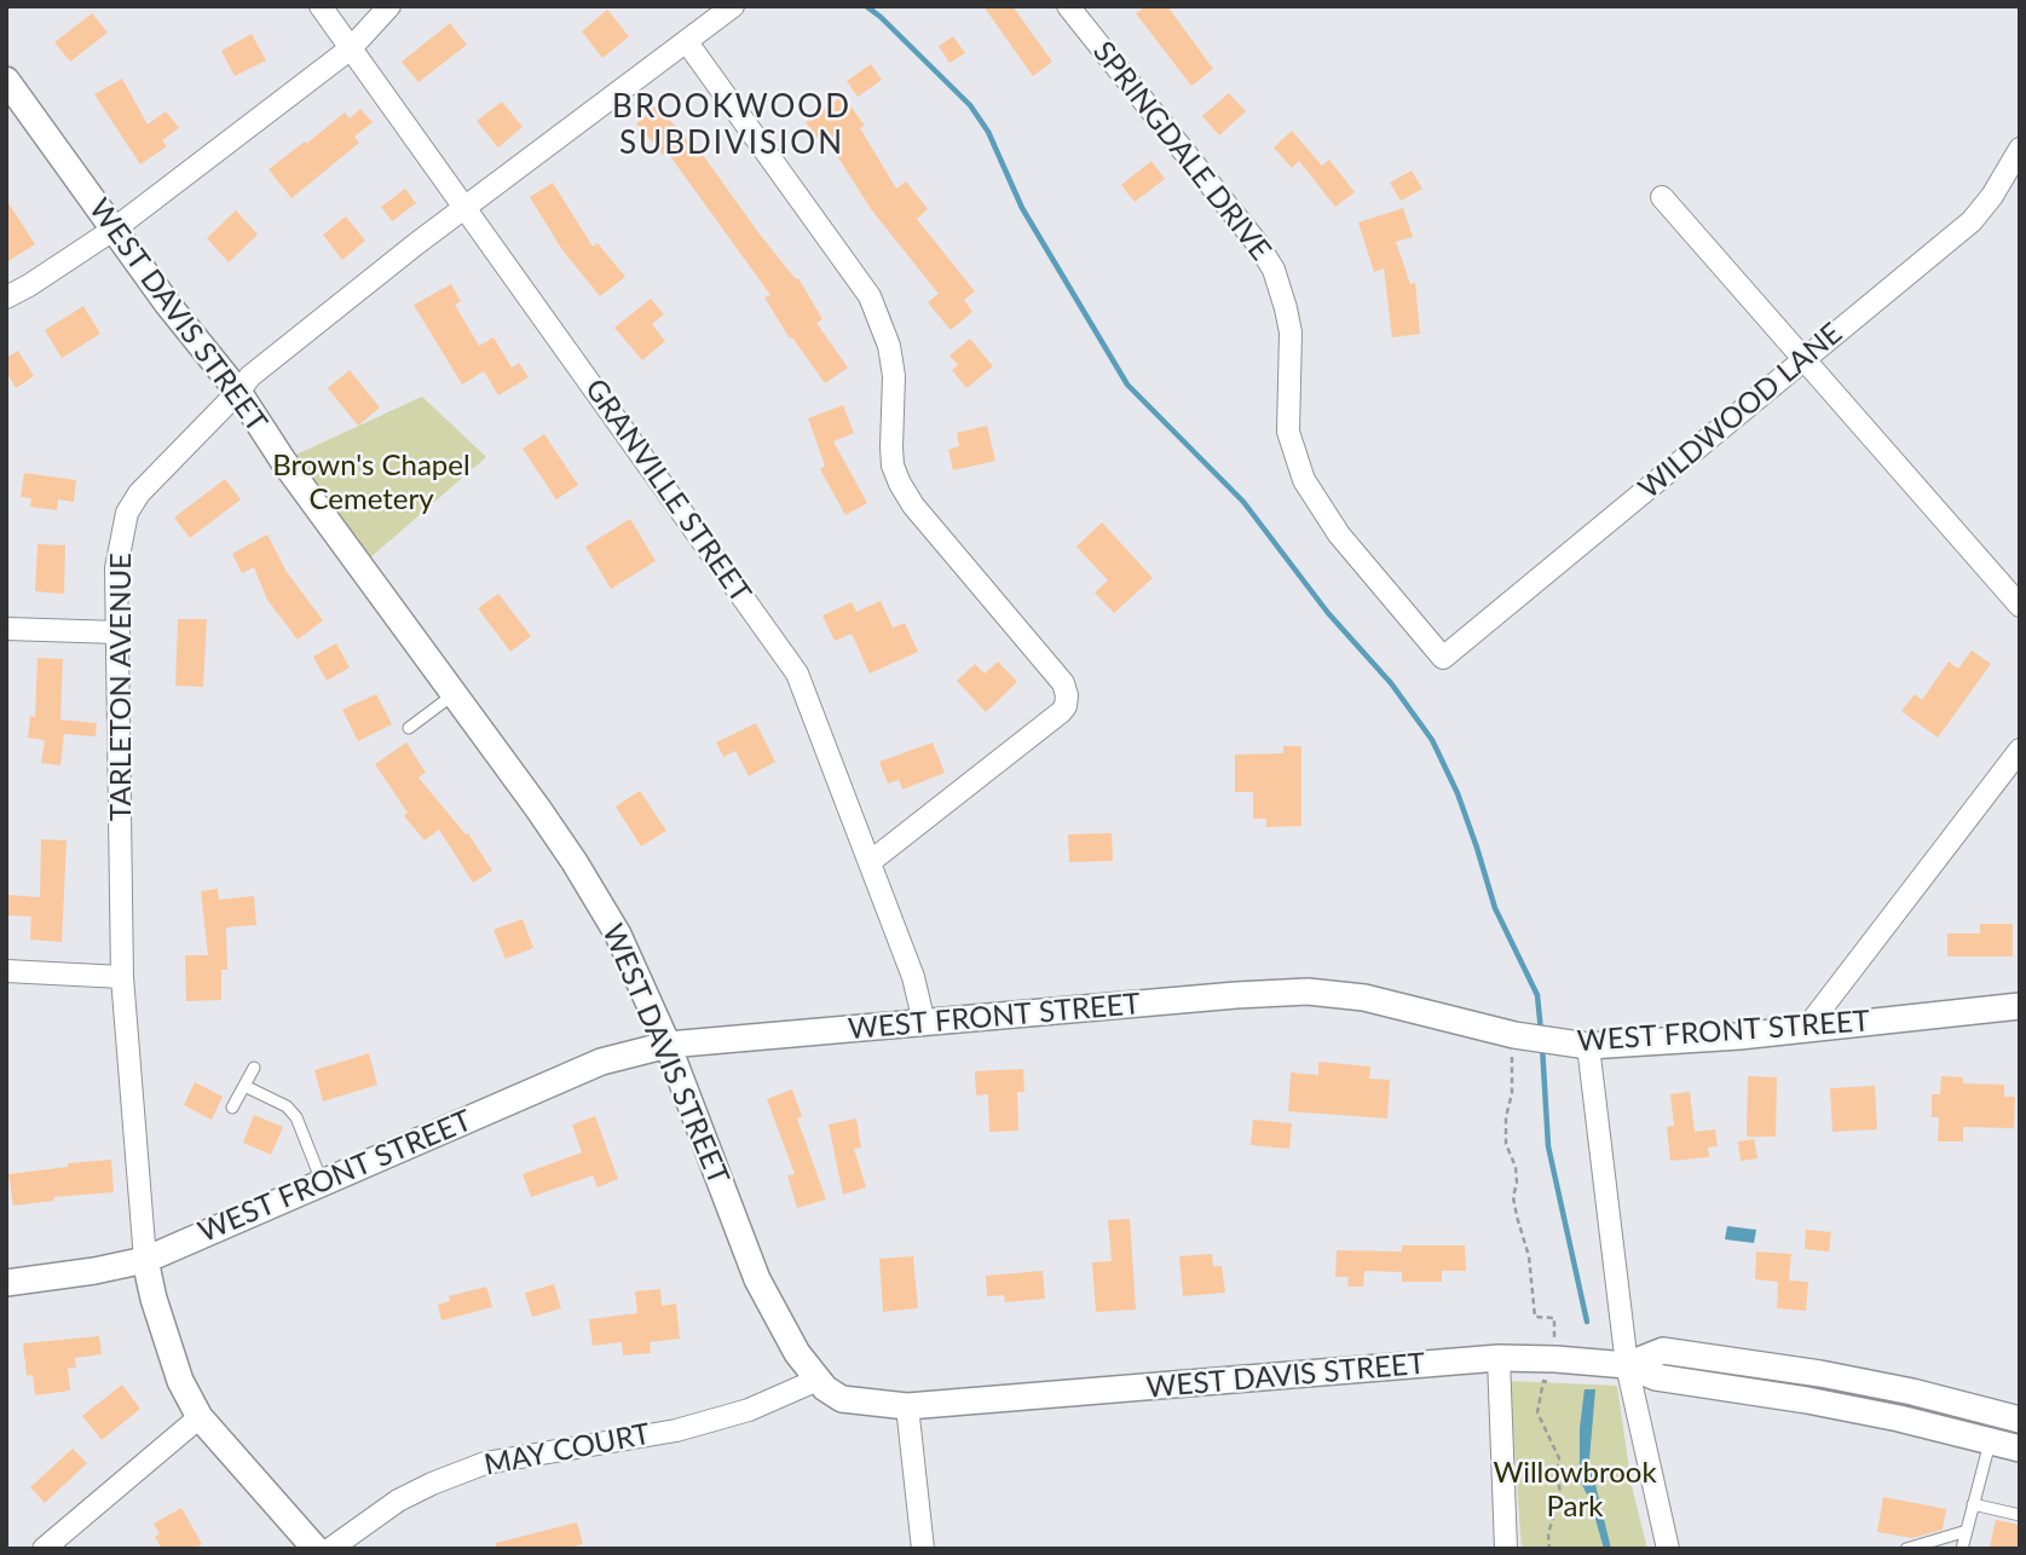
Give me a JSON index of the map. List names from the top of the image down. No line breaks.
{"streets":{"street":["SPRINGDALE DRIVE","WEST DAVIS STREET","WILDWOOD LANE","GRANVILLE STREET","TARLETON AVENUE","WEST FRONT STREET","MAY COURT"]},"crossings":[["SPRINGDALE DRIVE","WILDWOOD LANE"],["WEST DAVIS STREET","TARLETON AVENUE"],["WEST DAVIS STREET","WEST FRONT STREET"],["WEST DAVIS STREET","MAY COURT"],["GRANVILLE STREET","TARLETON AVENUE"],["GRANVILLE STREET","WEST FRONT STREET"],["TARLETON AVENUE","WEST FRONT STREET"]],"districts":["BROOKWOOD SUBDIVISION"],"parks":["Brown's Chapel Cemetery","Willowbrook Park"]}
